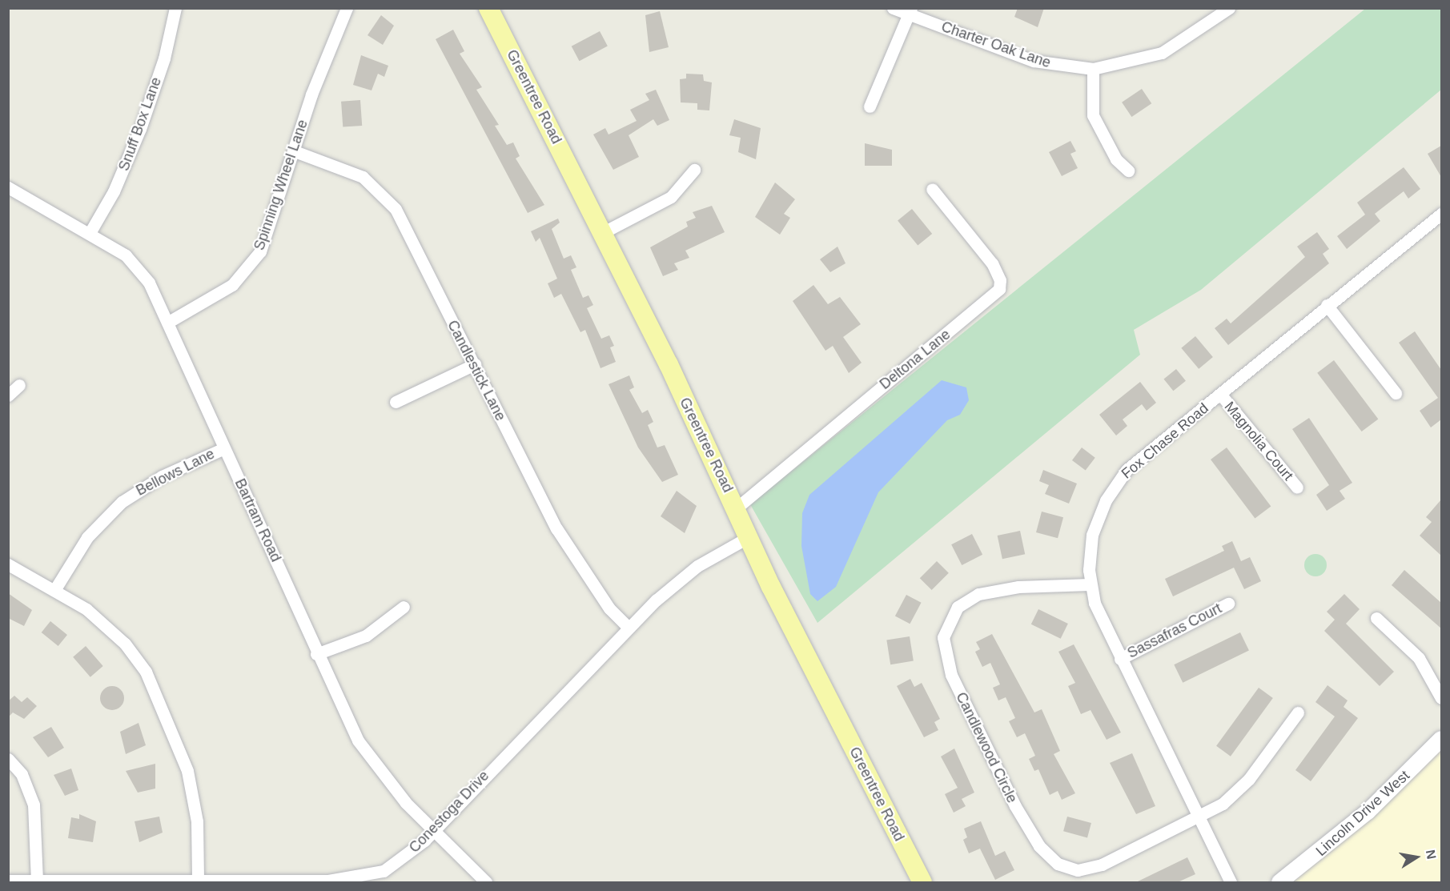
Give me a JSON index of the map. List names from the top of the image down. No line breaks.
{"streets":{"main road":["Greentree Road"],"street":["Charter Oak Lane","Snuff Box Lane","Spinning Wheel Lane","Deltona Lane","Candlestick Lane","Fox Chase Road","Magnolia Court","Bellows Lane","Bartram Road","Sassafras Court","Candlewood Circle","Conestoga Drive","Lincoln Drive West"]},"crossings":[["Greentree Road","Deltona Lane"],["Greentree Road","Conestoga Drive"],["Snuff Box Lane","Bartram Road"],["Spinning Wheel Lane","Candlestick Lane"],["Spinning Wheel Lane","Bartram Road"],["Candlestick Lane","Conestoga Drive"],["Fox Chase Road","Magnolia Court"],["Fox Chase Road","Sassafras Court"],["Fox Chase Road","Candlewood Circle"],["Bellows Lane","Bartram Road"],["Bartram Road","Conestoga Drive"]],"north":"right"}
